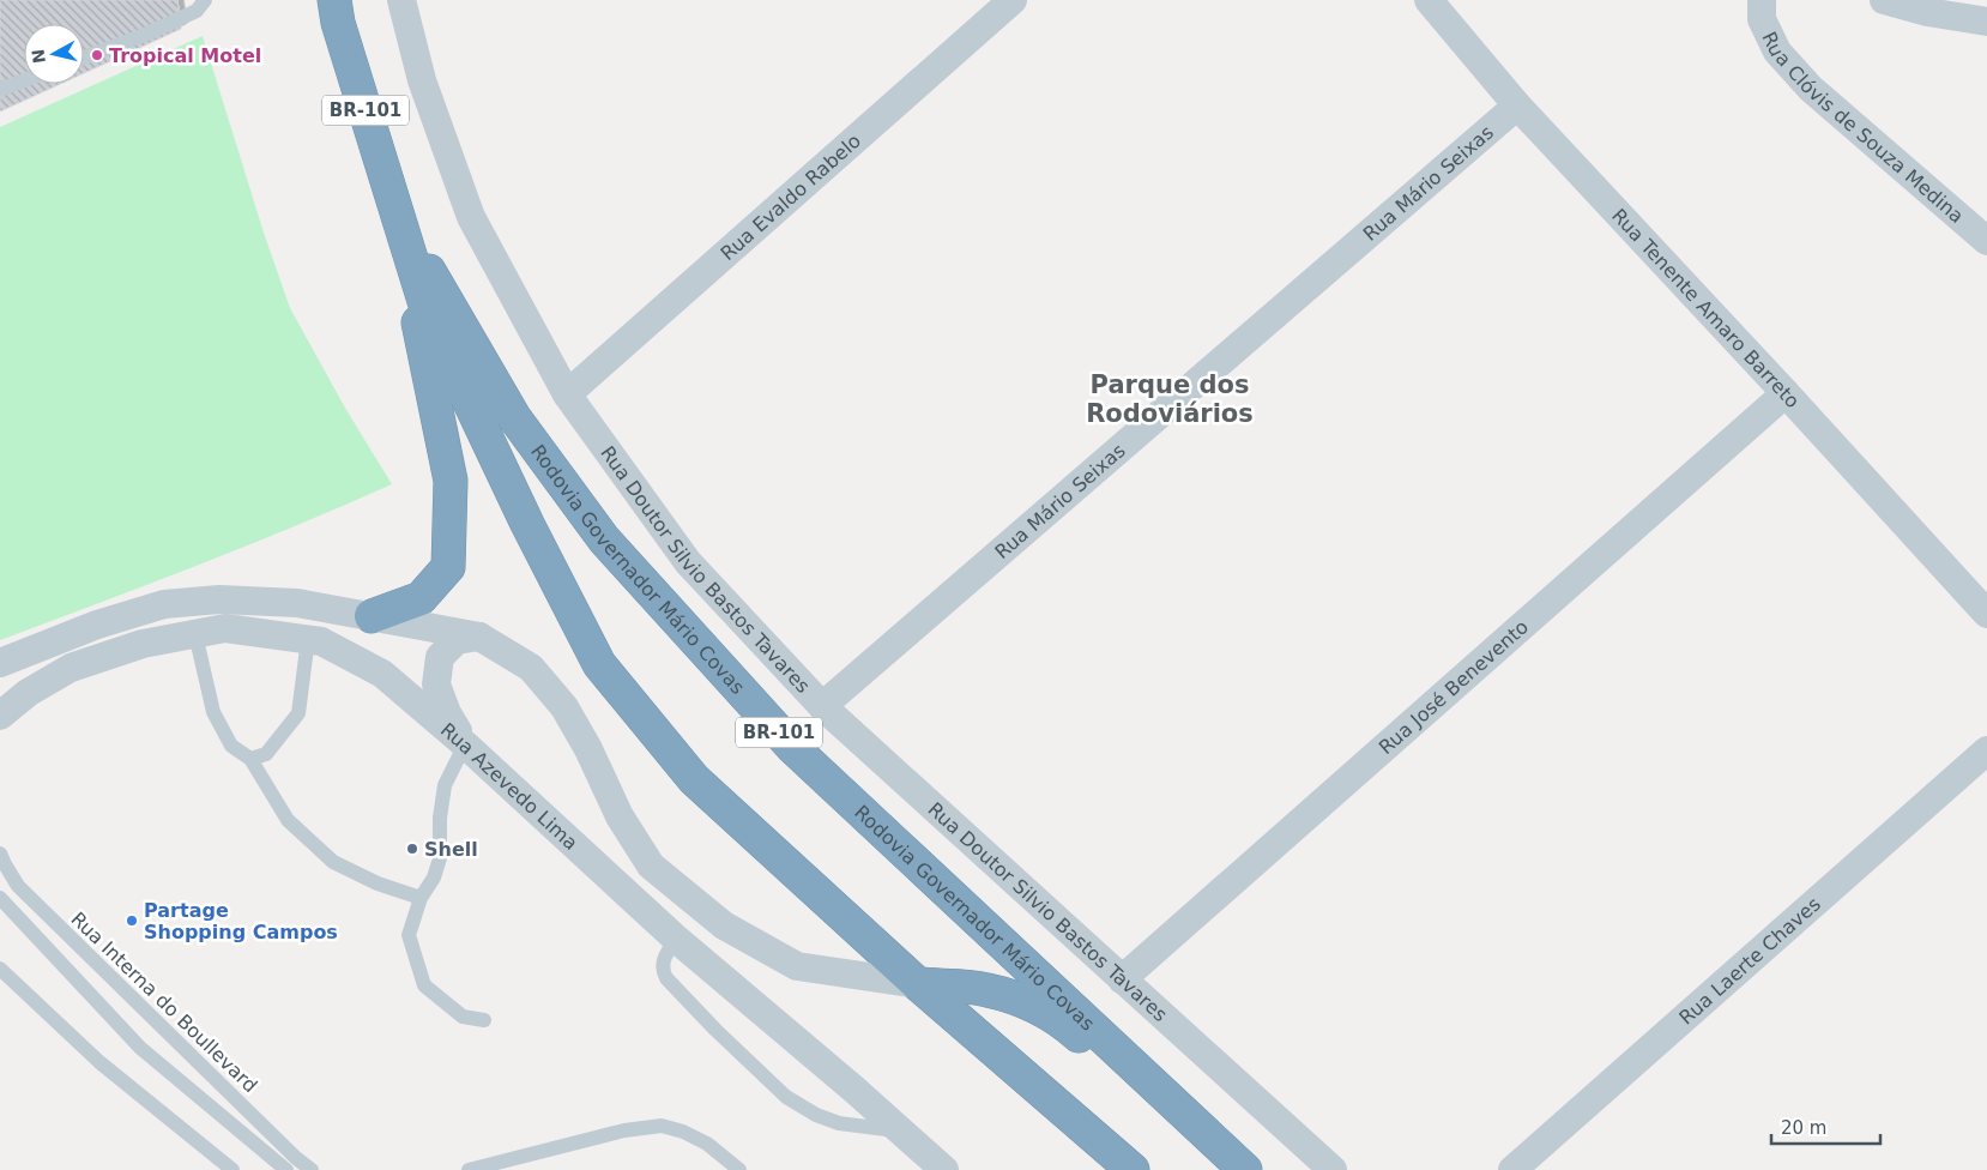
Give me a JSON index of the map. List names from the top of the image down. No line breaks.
{"streets":{"highway":["BR-101","Rodovia Governador Mário Covas"],"street":["Rua Clóvis de Souza Medina","Rua Mário Seixas","Rua Evaldo Rabelo","Rua Tenente Amaro Barreto","Rua Doutor Silvio Bastos Tavares","Rua José Benevento","Rua Azevedo Lima","Rua Laerte Chaves"],"lane":["Rua Interna do Boullevard"]},"crossings":[["Rua Mário Seixas","Rua Tenente Amaro Barreto"],["Rua Mário Seixas","Rua Doutor Silvio Bastos Tavares"],["Rua Evaldo Rabelo","Rua Doutor Silvio Bastos Tavares"],["Rua Tenente Amaro Barreto","Rua José Benevento"],["Rua Doutor Silvio Bastos Tavares","Rua José Benevento"]],"districts":["Parque dos Rodoviários"],"places":["Tropical Motel","Shell","Partage Shopping Campos"],"scale_bar":"20 m","north":"left"}
